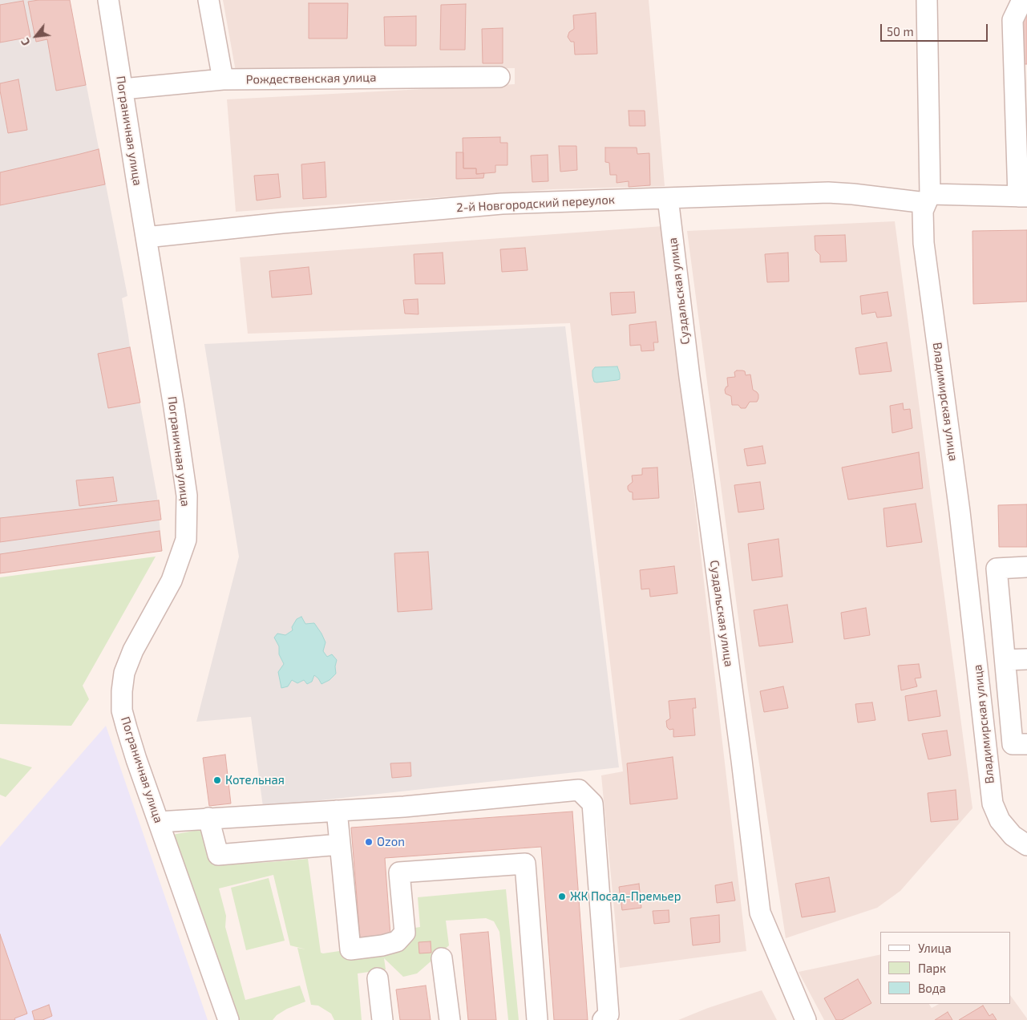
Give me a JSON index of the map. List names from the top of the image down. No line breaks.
{"streets":{"street":["Рождественская улица","Пограничная улица","2-й Новгородский переулок","Суздальская улица","Владимирская улица"]},"crossings":[["Рождественская улица","Пограничная улица"],["Пограничная улица","2-й Новгородский переулок"],["2-й Новгородский переулок","Суздальская улица"],["2-й Новгородский переулок","Владимирская улица"]],"places":["Котельная","Ozon","ЖК Посад-Премьер"],"legend":["Улица","Парк","Вода"],"scale_bar":"50 m","north":"bottom left"}
